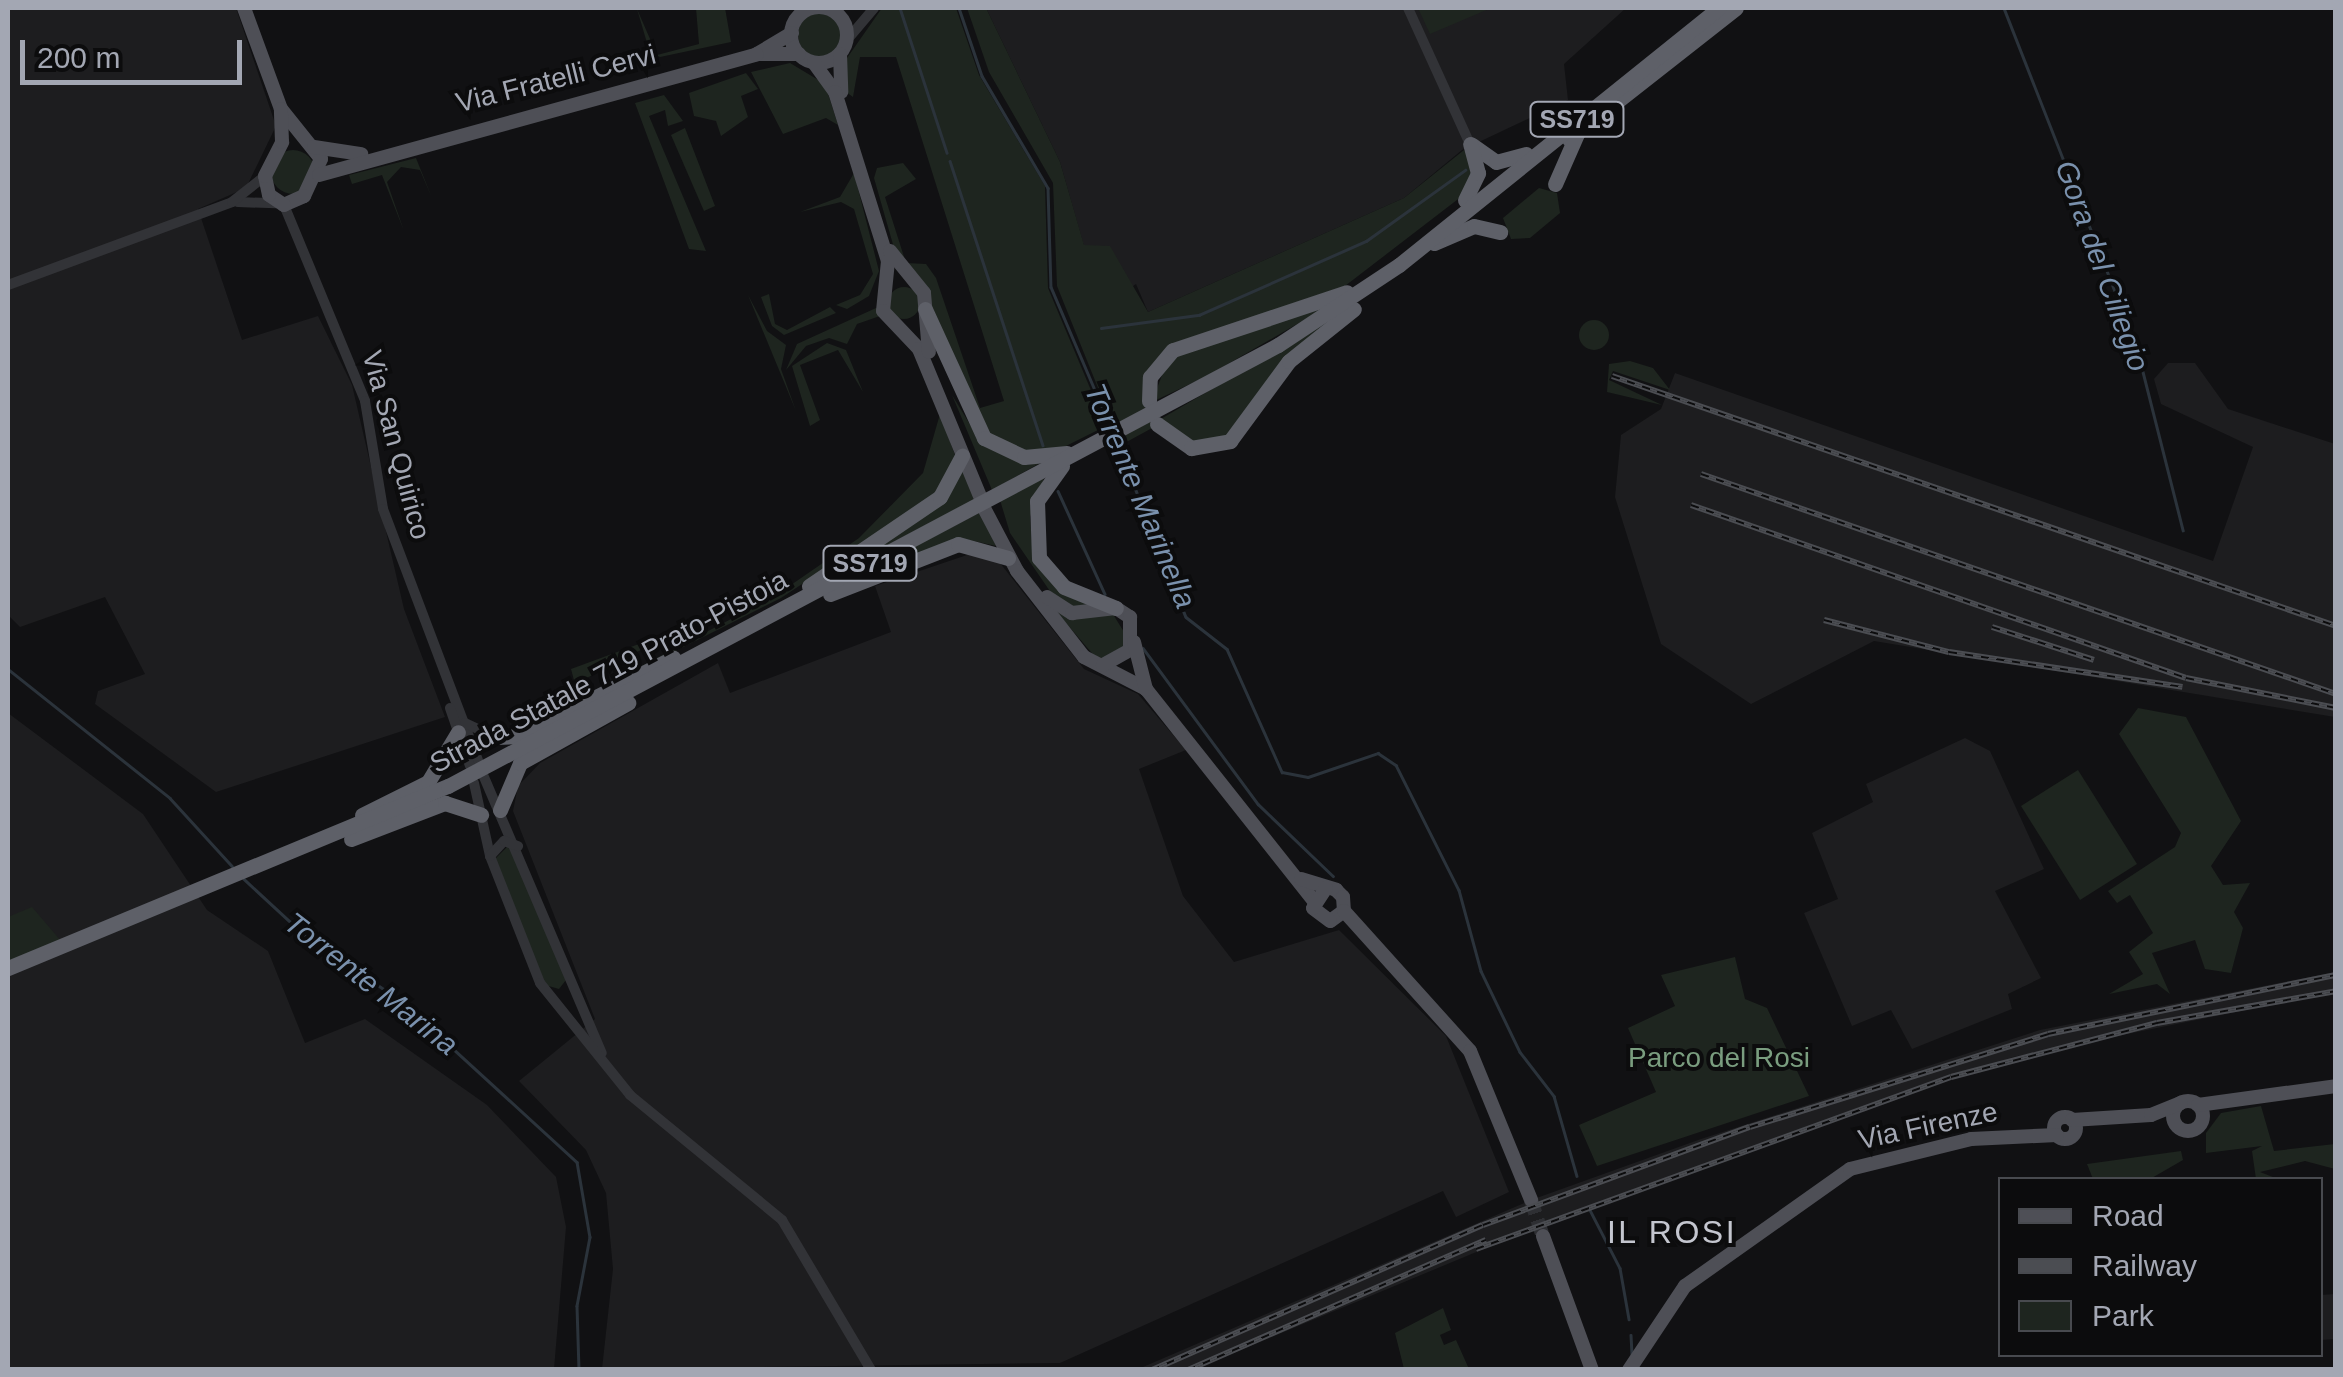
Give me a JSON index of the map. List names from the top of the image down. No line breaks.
{"streets":{"highway":["SS719","Strada Statale 719 Prato-Pistoia"],"main road":["Via Fratelli Cervi","Via San Quirico","Via Firenze"]},"crossings":[["Via Fratelli Cervi","Via San Quirico"]],"districts":["IL ROSI"],"water":["Gora del Ciliegio","Torrente Marinella","Torrente Marina"],"parks":["Parco del Rosi"],"legend":["Road","Railway","Park"],"scale_bar":"200 m"}
